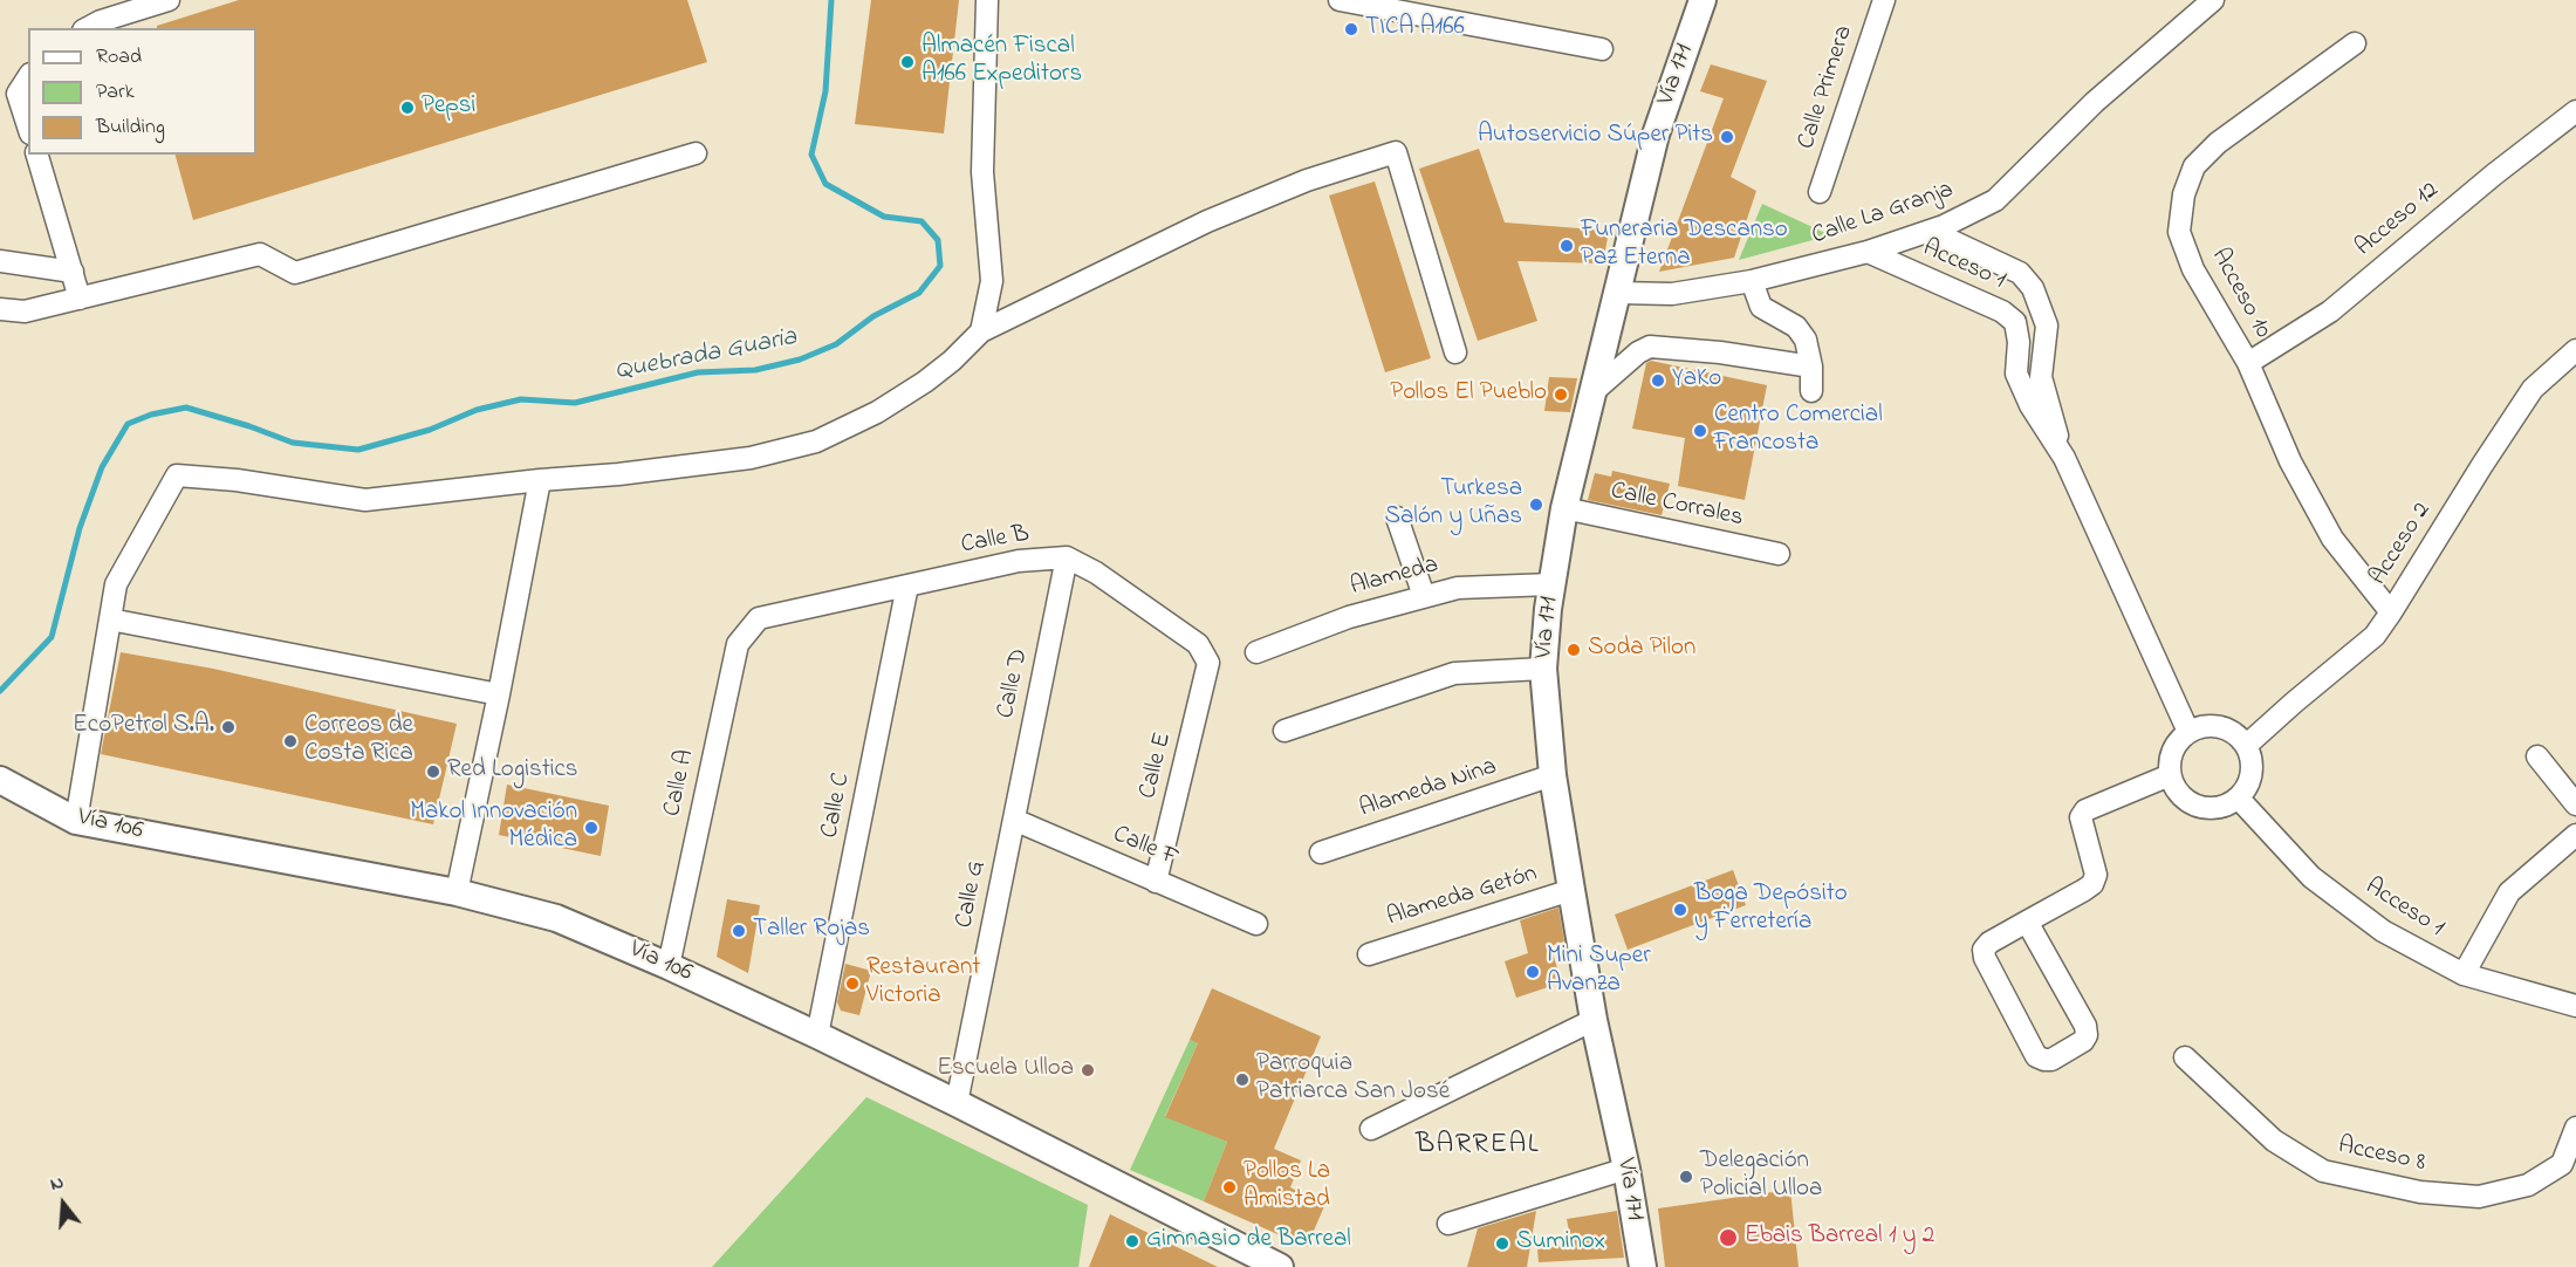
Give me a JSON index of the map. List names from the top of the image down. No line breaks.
{"streets":{"main road":["Vía 171","Vía 106"],"street":["Calle Primera","Calle La Granja","Acceso 12","Acceso 1","Acceso 10","Calle Corrales","Calle B","Acceso 2","Alameda","Calle D","Calle E","Calle A","Alameda Nina","Calle C","Calle F","Calle G","Alameda Getón","Acceso 8"]},"crossings":[["Vía 171","Calle La Granja"],["Vía 171","Calle Corrales"],["Vía 171","Alameda"],["Vía 171","Alameda Nina"],["Vía 171","Alameda Getón"],["Calle La Granja","Acceso 1"],["Acceso 12","Acceso 10"],["Acceso 1","Acceso 2"],["Acceso 10","Acceso 2"],["Calle B","Calle D"],["Calle B","Calle E"],["Calle B","Calle A"],["Calle B","Calle C"],["Calle D","Calle F"],["Calle D","Calle G"],["Calle E","Calle F"],["Calle A","Vía 106"],["Calle C","Vía 106"],["Vía 106","Calle G"],["Calle F","Calle G"]],"districts":["BARREAL"],"water":["Quebrada Guaria"],"places":["TICA A166","Almacén Fiscal A166 Expeditors","Pepsi","Autoservicio Súper Pits","Funeraria Descanso Paz Eterna","YaKo","Pollos El Pueblo","Centro Comercial Francosta","Turkesa Salón y Uñas","Soda Pilon","EcoPetrol S.A.","Correos de Costa Rica","Red Logistics","Makol Innovación Médica","Boga Depósito y Ferretería","Taller Rojas","Mini Super Avanza","Restaurant Victoria","Escuela Ulloa","Parroquia Patriarca San José","Delegación Policial Ulloa","Pollos La Amistad","Ebais Barreal 1 y 2","Gimnasio de Barreal","Suminox"],"legend":["Road","Park","Building"],"north":"top"}
